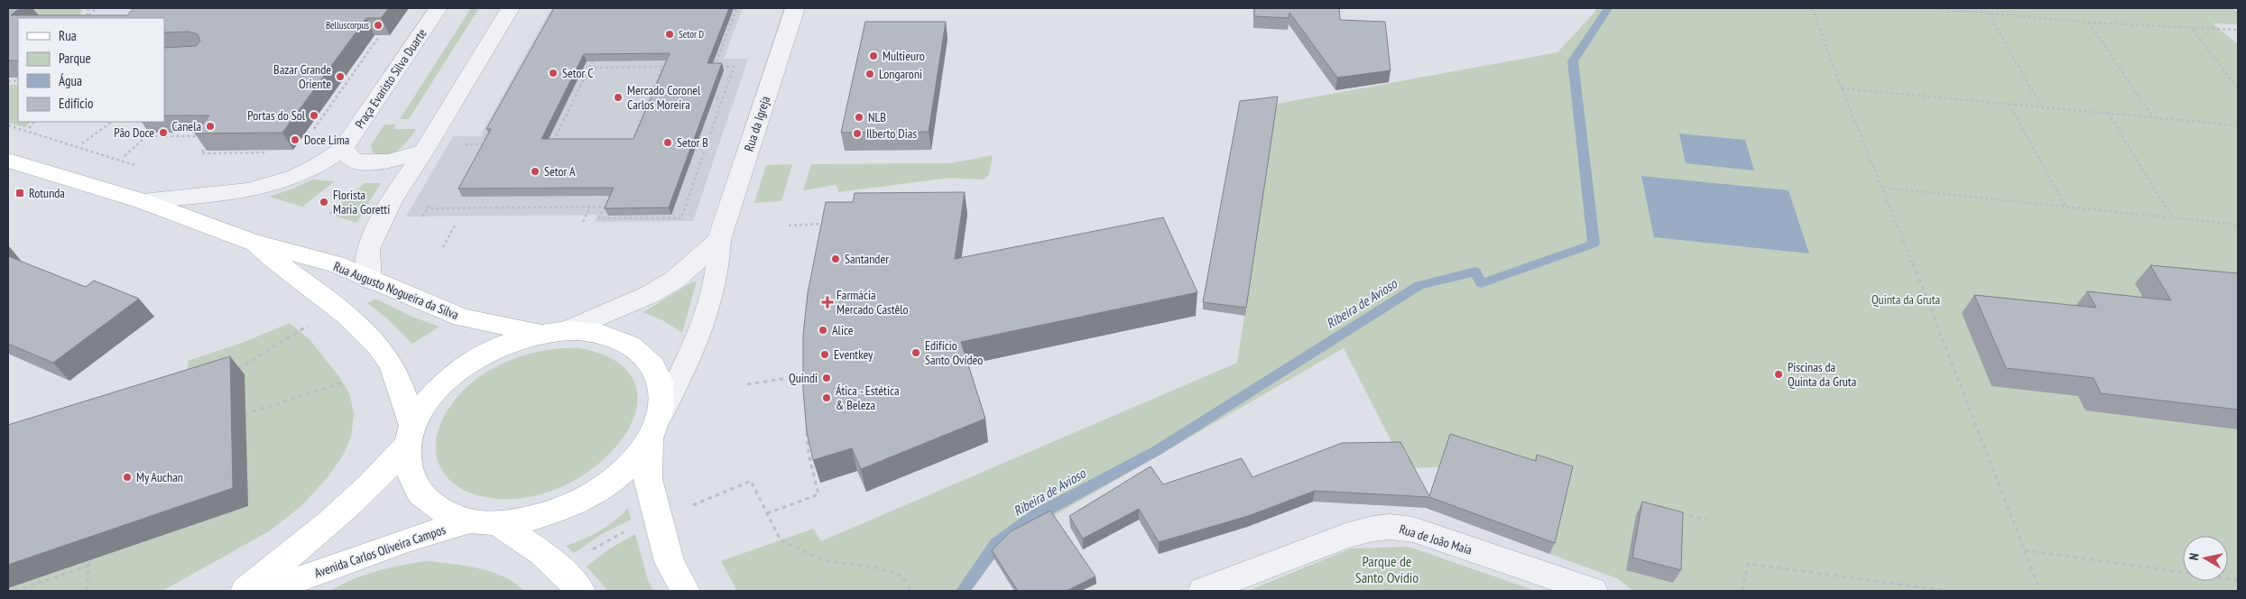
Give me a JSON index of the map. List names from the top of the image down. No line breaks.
{"streets":{"main road":["Rua Augusto Nogueira da Silva","Avenida Carlos Oliveira Campos"],"street":["Praça Evaristo Silva Duarte","Rua da Igreja","Rua de João Maia"]},"crossings":[["Praça Evaristo Silva Duarte","Rua Augusto Nogueira da Silva"],["Rua da Igreja","Rua Augusto Nogueira da Silva"],["Rua Augusto Nogueira da Silva","Avenida Carlos Oliveira Campos"]],"water":["Ribeira de Avioso"],"parks":["Quinta da Gruta","Parque de Santo Ovídio"],"places":{"other":["Belluscorpus","Setor D","Multieuro","Setor C","Longaroni","Bazar Grande Oriente","Mercado Coronel Carlos Moreira","Portas do Sol","NLB","Canela","Pão Doce","Ilberto Dias","Doce Lima","Setor B","Setor A","Florista Maria Goretti","Santander","Alice","Edifício Santo Ovídeo","Eventkey","Piscinas da Quinta da Gruta","Quindi","Ática - Estética & Beleza","My Auchan"],"transit":["Rotunda"],"health":["Farmácia Mercado Castêlo"]},"legend":["Rua","Parque","Água","Edifício"],"north":"left"}
